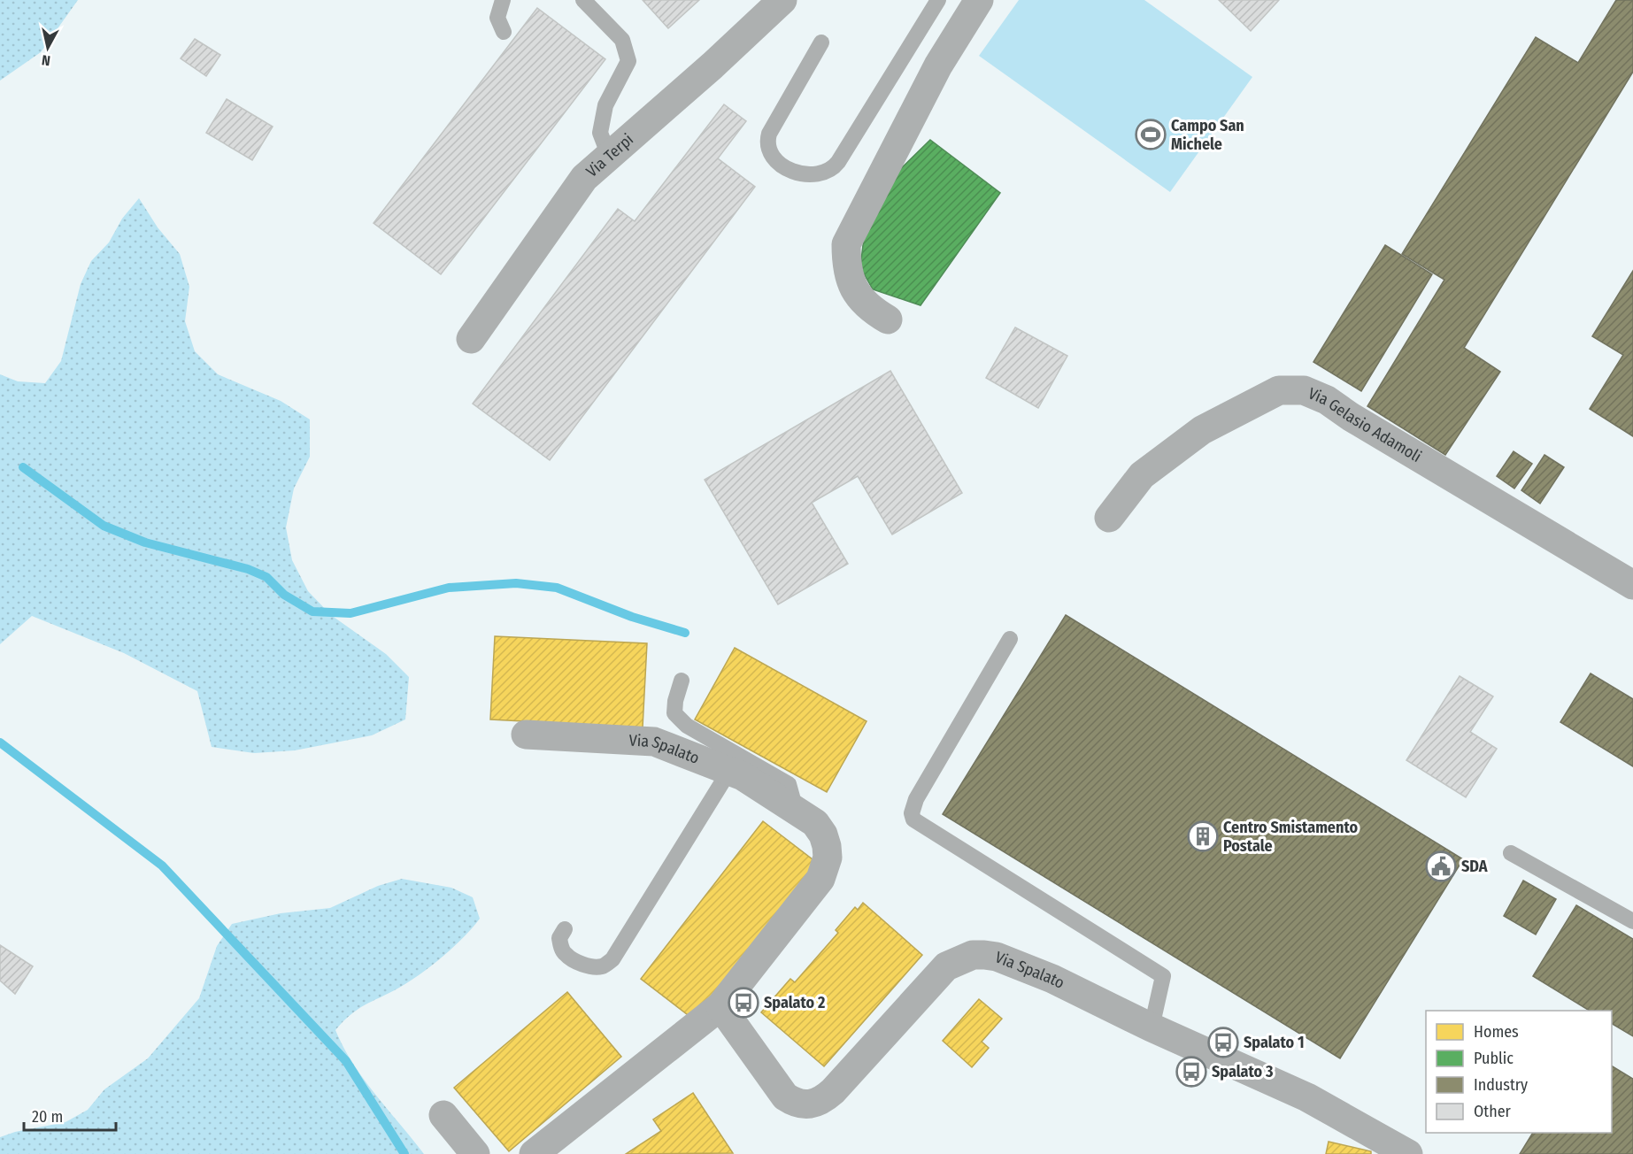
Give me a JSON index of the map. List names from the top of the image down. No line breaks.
{"streets":{"street":["Via Terpi","Via Gelasio Adamoli","Via Spalato"]},"places":{"sports":["Campo San Michele"],"building":["Centro Smistamento Postale"],"public building":["SDA"],"bus stop":["Spalato 2","Spalato 1","Spalato 3"]},"legend":["Homes","Public","Industry","Other"],"scale_bar":"20 m","north":"bottom"}
